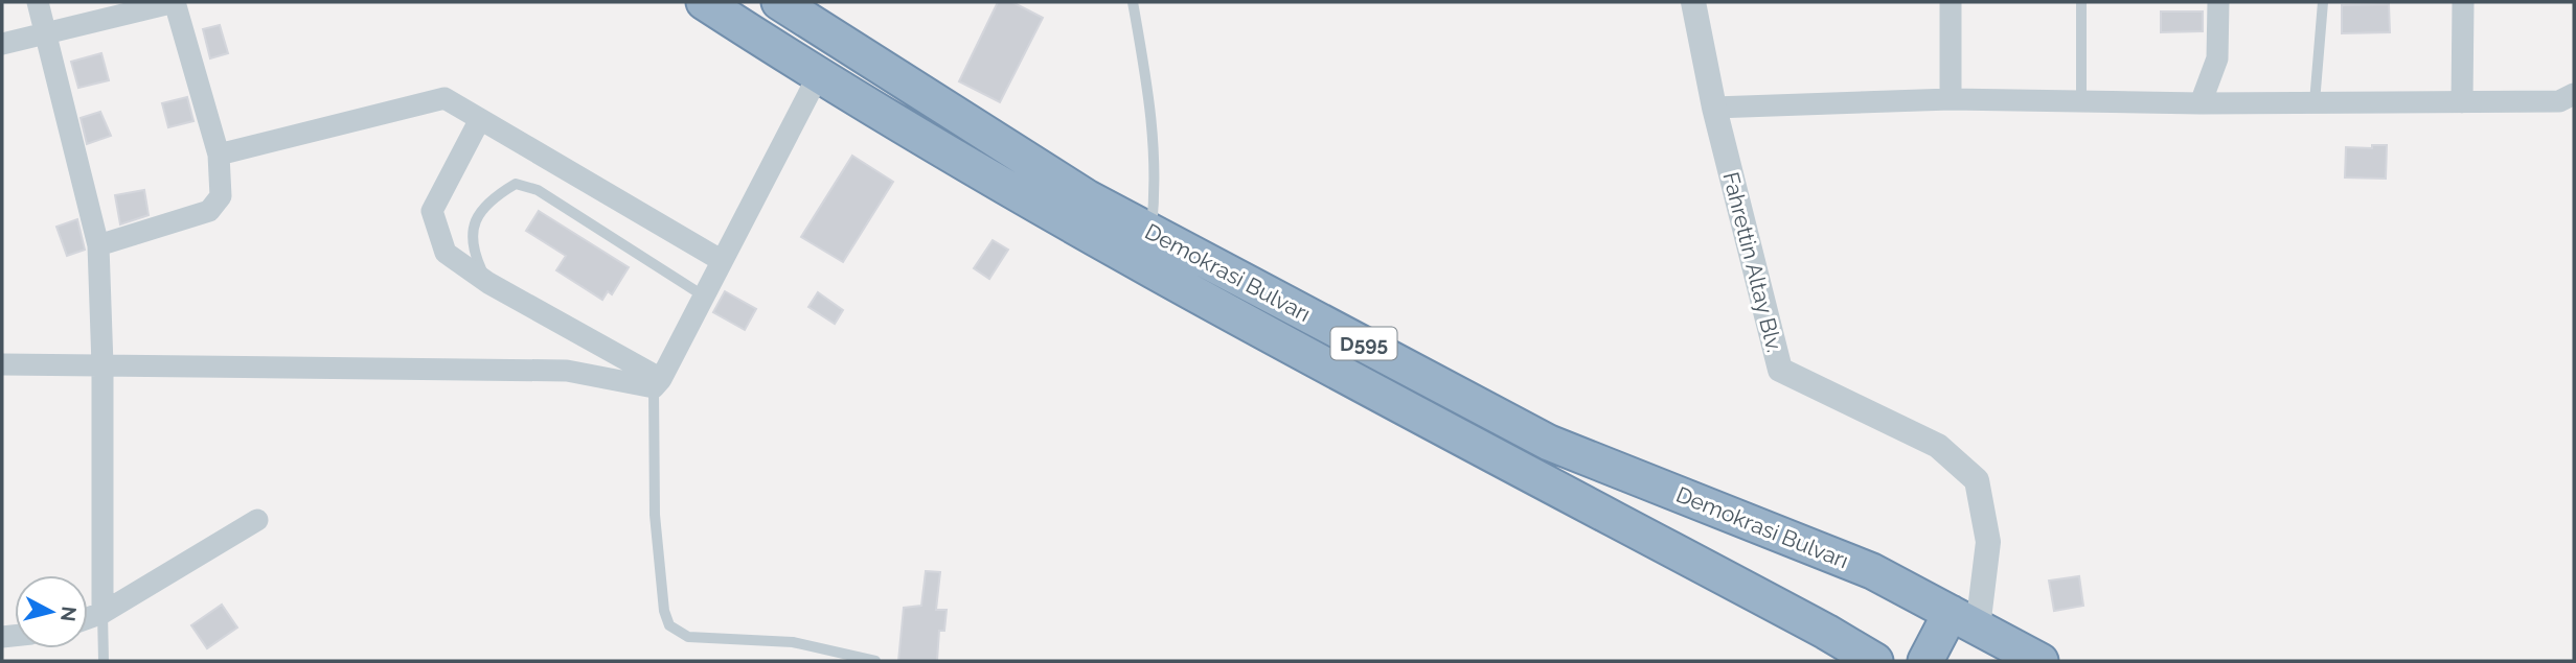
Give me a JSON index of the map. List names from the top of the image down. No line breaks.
{"streets":{"highway":["Demokrasi Bulvarı","D595"],"street":["Fahrettin Altay Blv."]},"crossings":[["Fahrettin Altay Blv.","Demokrasi Bulvarı"],["Fahrettin Altay Blv.","D595"],["Demokrasi Bulvarı","D595"]],"north":"right"}
